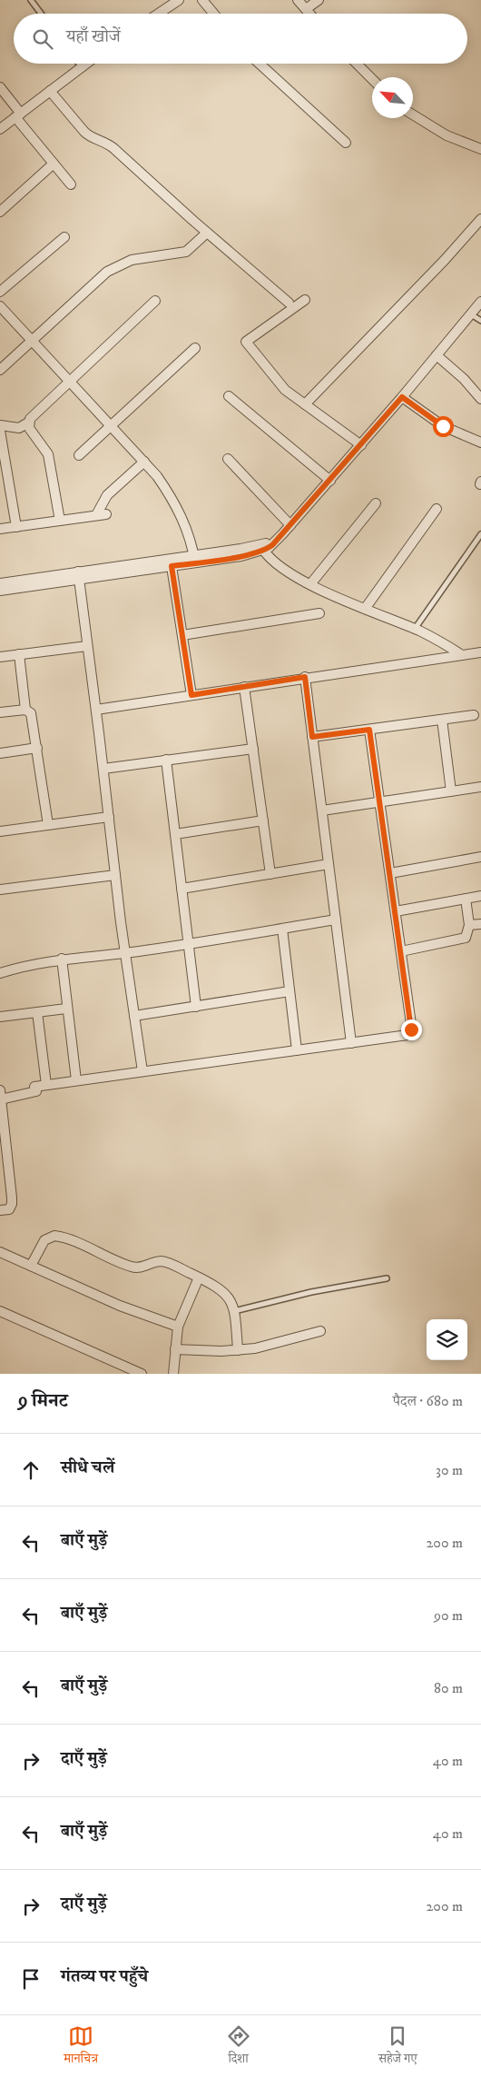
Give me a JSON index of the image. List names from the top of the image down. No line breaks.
{"north":"top left","page":{"search":"यहाँ खोजें","heading":["9 मिनट","पैदल · 680 m"],"list":[["सीधे चलें","30 m"],["बाएँ मुड़ें","200 m"],["बाएँ मुड़ें","90 m"],["बाएँ मुड़ें","80 m"],["दाएँ मुड़ें","40 m"],["बाएँ मुड़ें","40 m"],["दाएँ मुड़ें","200 m"],"गंतव्य पर पहुँचे"],"nav":["मानचित्र","दिशा","सहेजे गए"]}}
